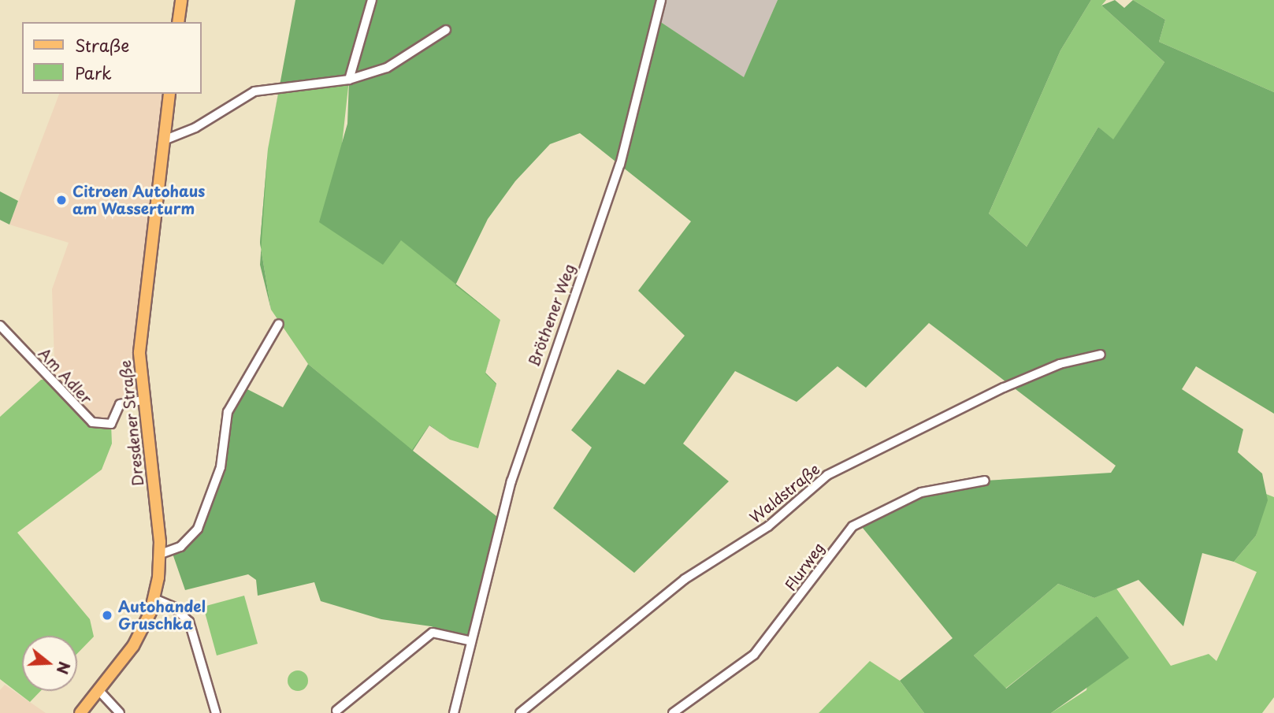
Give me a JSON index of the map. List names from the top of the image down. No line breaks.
{"streets":{"main road":["Dresdener Straße"],"street":["Bröthener Weg","Am Adler","Waldstraße","Flurweg"]},"crossings":[["Am Adler","Dresdener Straße"]],"places":["Citroen Autohaus am Wasserturm","Autohandel Gruschka"],"legend":["Straße","Park"],"north":"right"}
